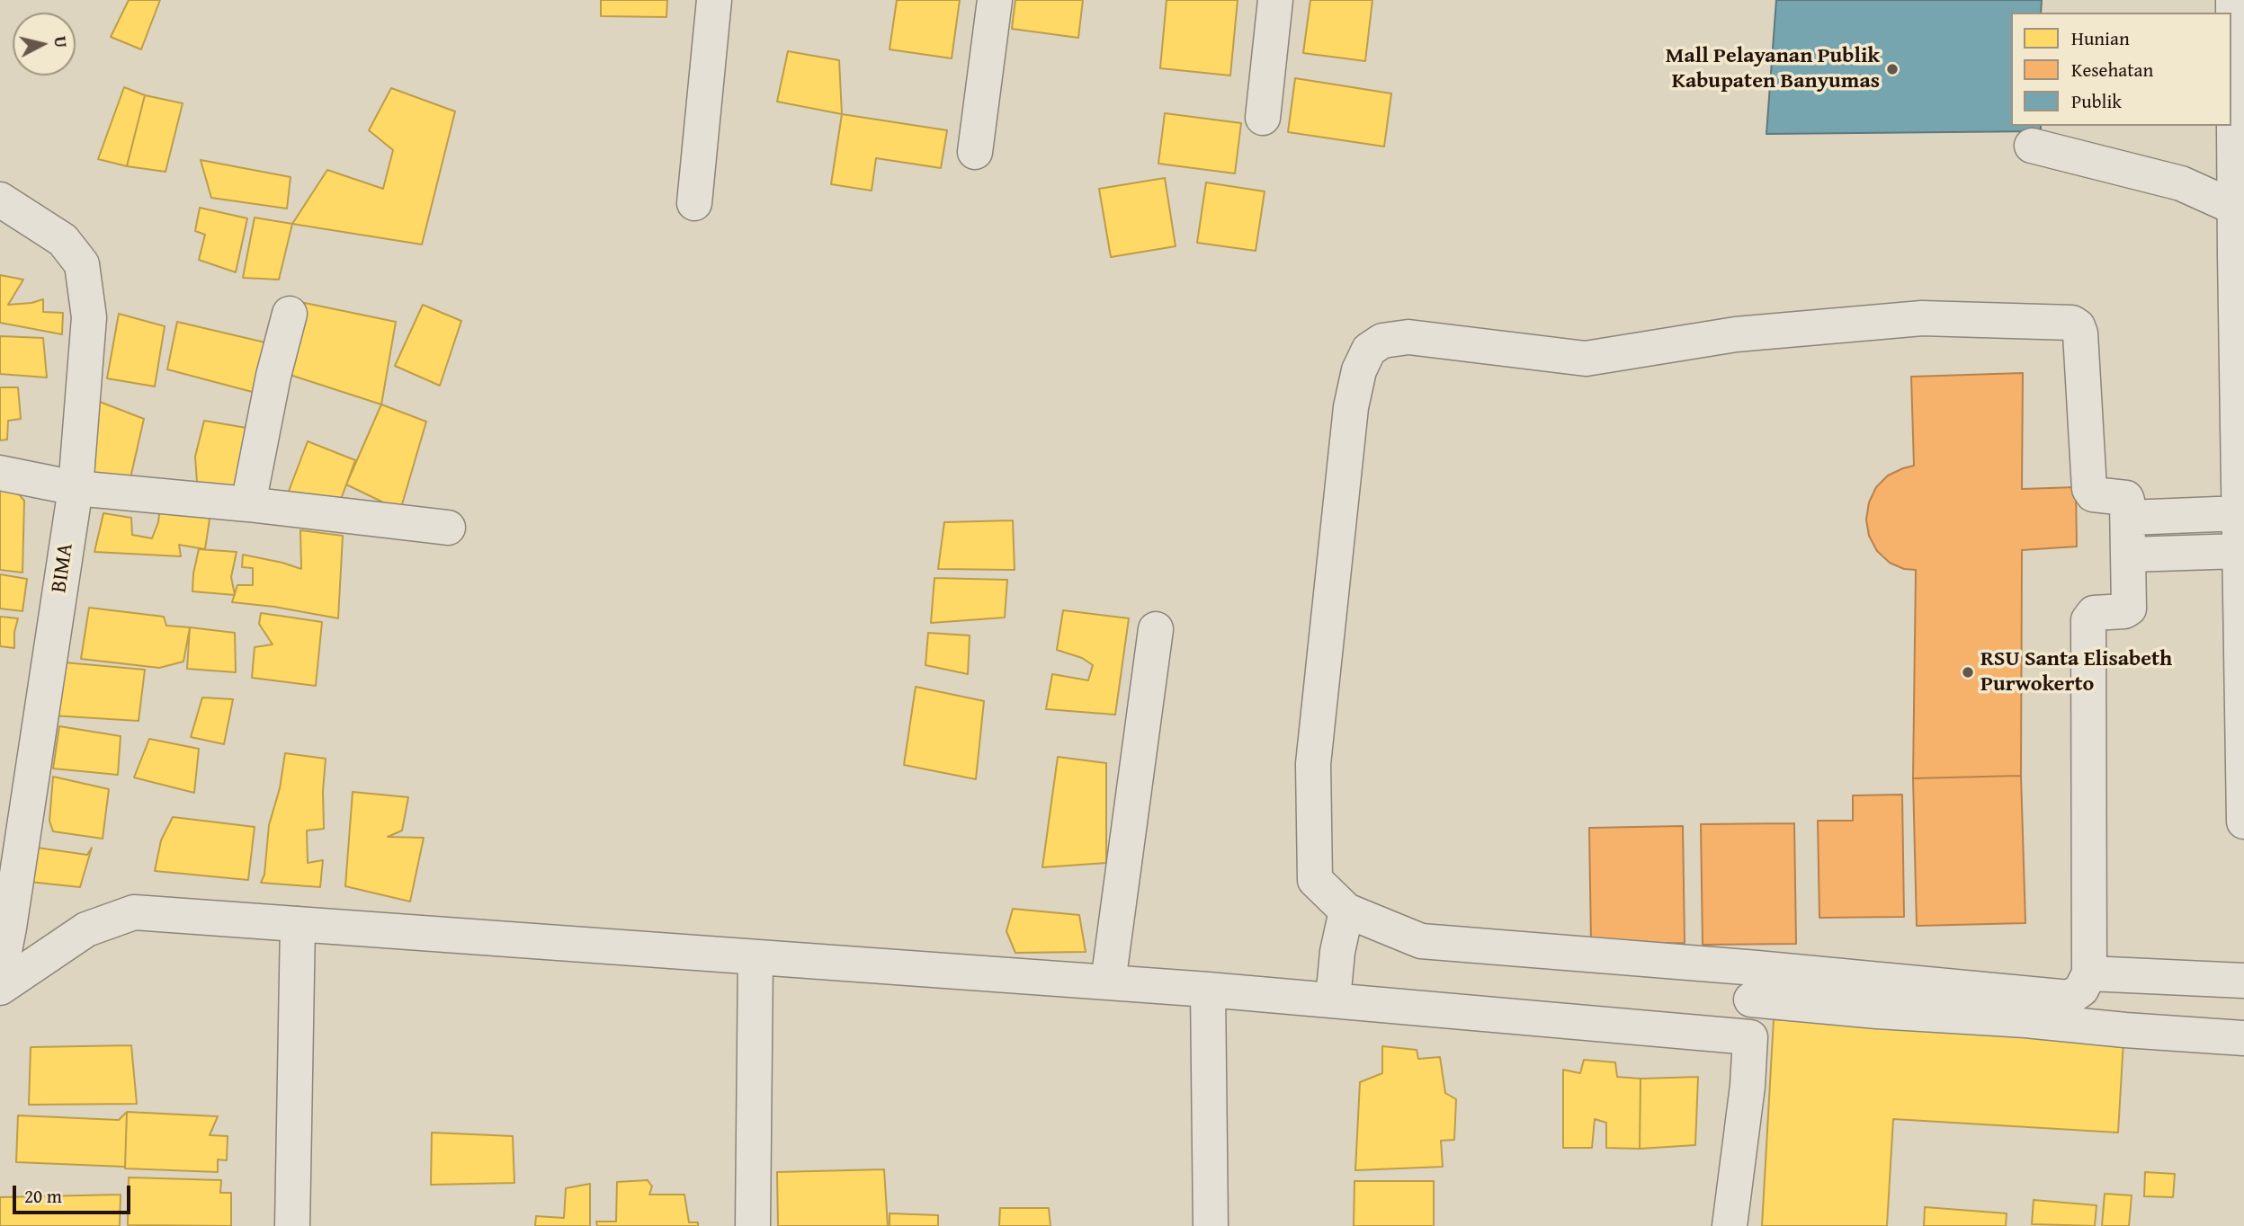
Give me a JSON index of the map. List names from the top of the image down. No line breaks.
{"streets":{"street":["BIMA"]},"places":["Mall Pelayanan Publik Kabupaten Banyumas","RSU Santa Elisabeth Purwokerto"],"legend":["Hunian","Kesehatan","Publik"],"scale_bar":"20 m","north":"right"}
